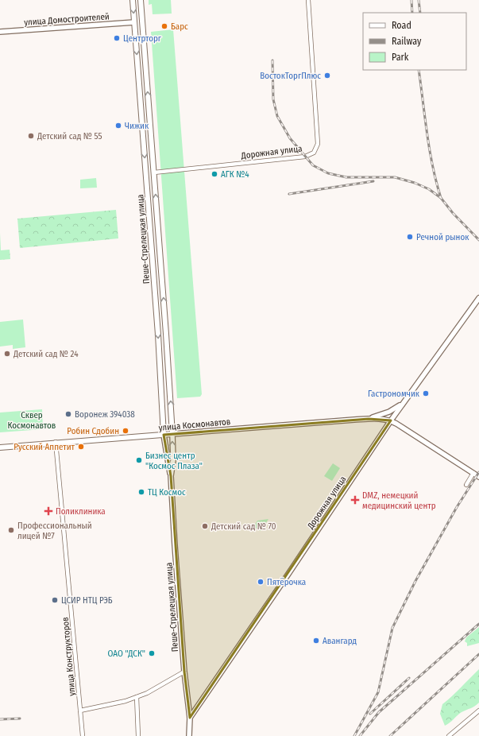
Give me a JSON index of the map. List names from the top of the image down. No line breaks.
{"streets":{"main road":["Пеше-Стрелецкая улица","улица Космонавтов"],"street":["улица Домостроителей","Дорожная улица","улица Конструкторов"]},"crossings":[["улица Домостроителей","Пеше-Стрелецкая улица"],["Дорожная улица","Пеше-Стрелецкая улица"],["Дорожная улица","улица Космонавтов"],["Пеше-Стрелецкая улица","улица Космонавтов"],["улица Космонавтов","улица Конструкторов"]],"parks":["Сквер Космонавтов"],"places":{"other":["Барс","Центрторг","ВостокТоргПлюс","Чижик","Детский сад № 55","АГК №4","Речной рынок","Детский сад № 24","Гастрономчик","Воронеж 394038","Робин Сдобин","Русский Аппетит","Бизнес центр \"Космос Плаза\"","ТЦ Космос","Детский сад № 70","Профессиональный лицей №7","Пятёрочка","ЦСИР НТЦ РЭБ","Авангард","ОАО \"ДСК\""],"health":["DMZ, немецкий медицинский центр","Поликлиника"]},"legend":["Road","Railway","Park"]}
